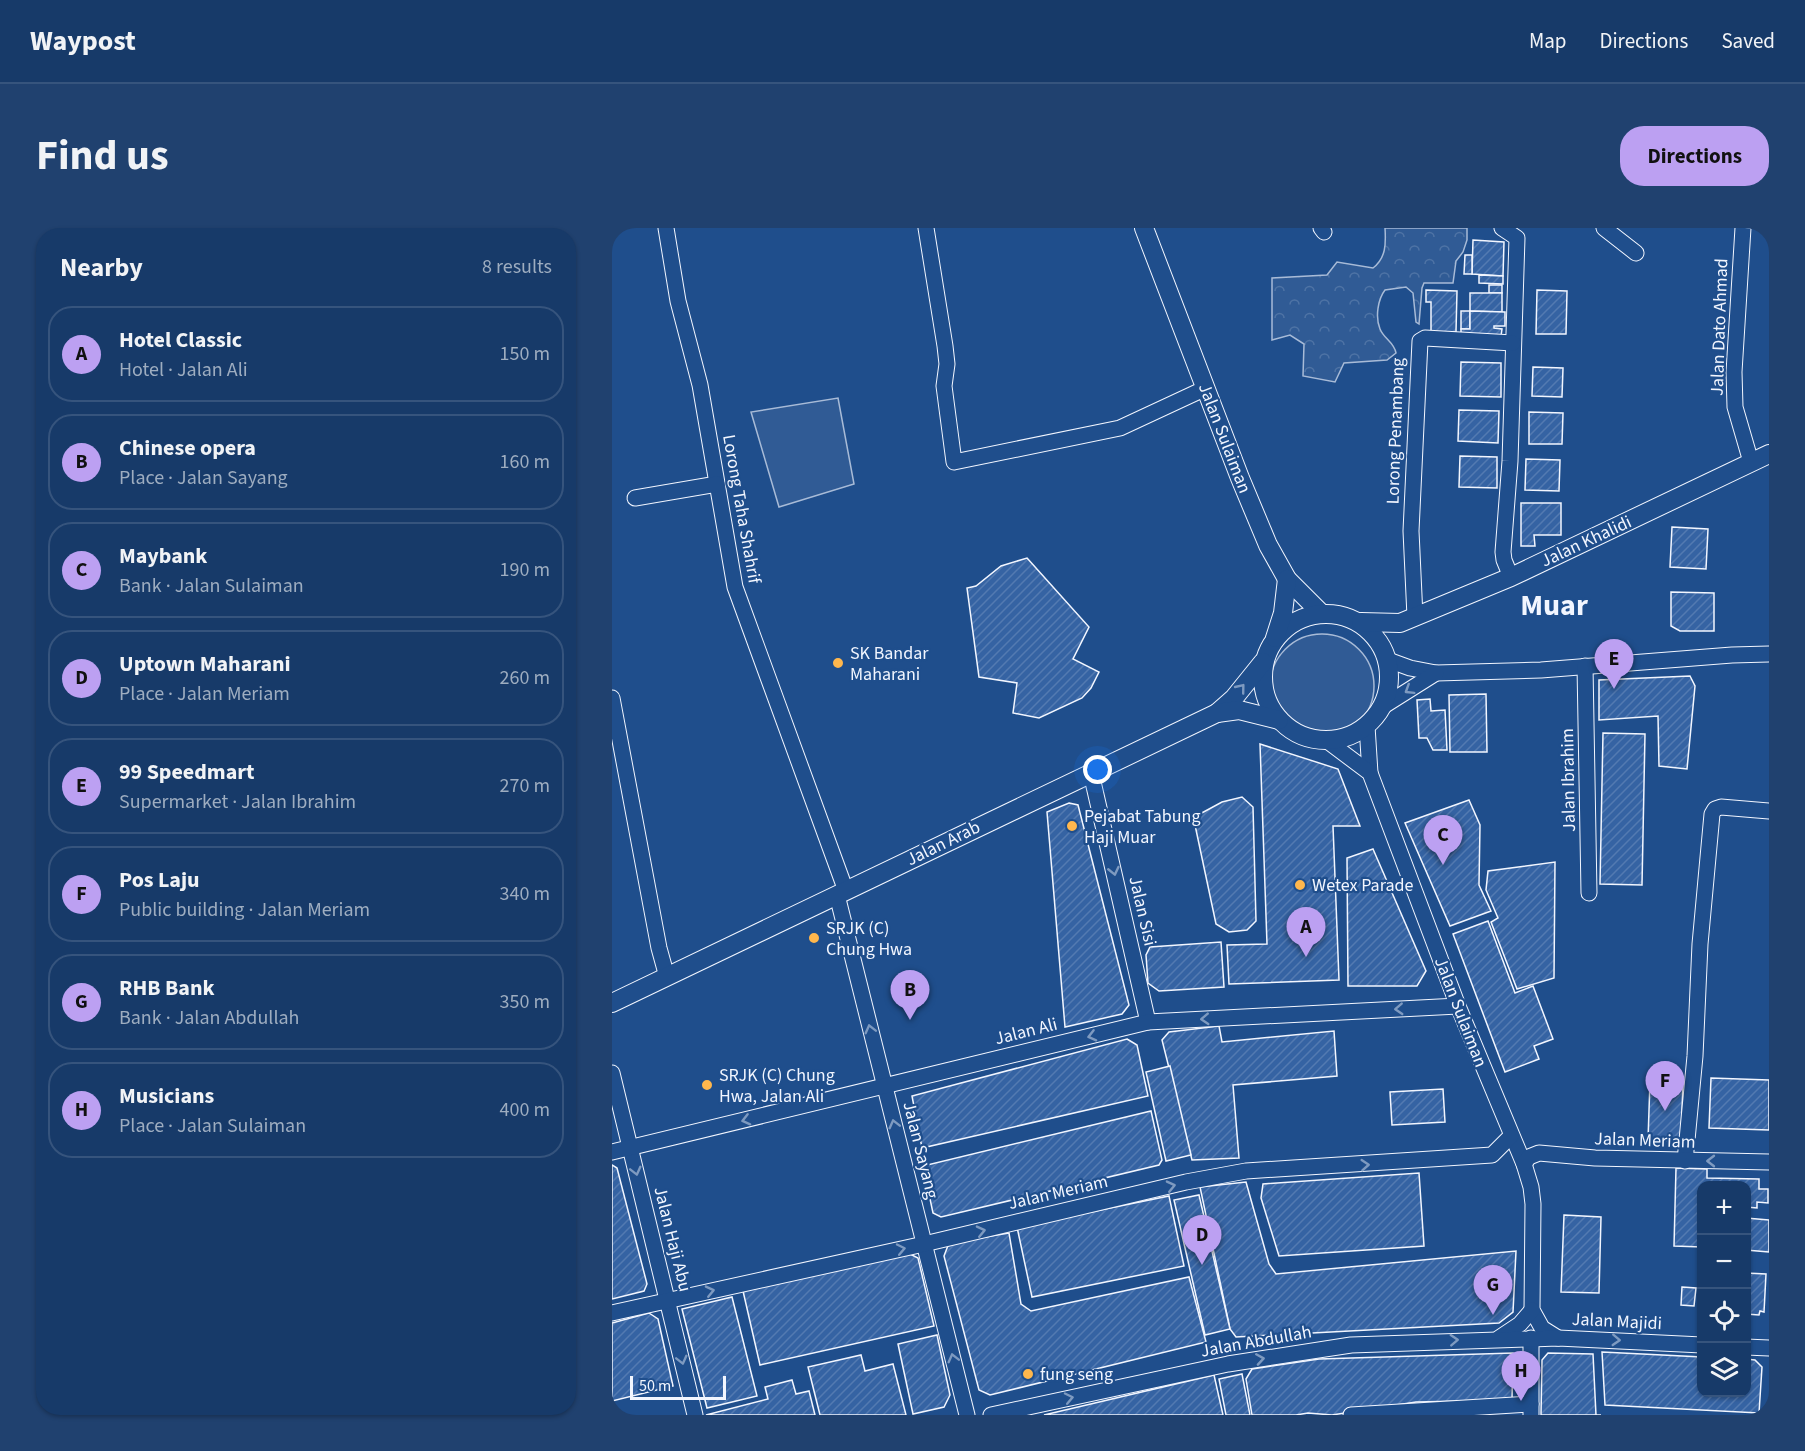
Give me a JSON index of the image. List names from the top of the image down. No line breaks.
{"streets":{"main road":["Jalan Sulaiman","Jalan Khalidi","Jalan Arab"],"street":["Jalan Dato Ahmad","Lorong Penambang","Lorong Taha Shahrif","Jalan Ibrahim","Jalan Sisi","Jalan Ali","Jalan Meriam","Jalan Sayang","Jalan Haji Abu","Jalan Majidi","Jalan Abdullah"]},"crossings":[["Jalan Dato Ahmad","Jalan Khalidi"],["Lorong Penambang","Jalan Khalidi"],["Jalan Sulaiman","Jalan Arab"],["Jalan Sulaiman","Jalan Ali"],["Jalan Sulaiman","Jalan Meriam"],["Lorong Taha Shahrif","Jalan Arab"],["Lorong Taha Shahrif","Jalan Sayang"],["Jalan Arab","Jalan Sisi"],["Jalan Arab","Jalan Sayang"],["Jalan Sisi","Jalan Ali"],["Jalan Ali","Jalan Sayang"],["Jalan Ali","Jalan Haji Abu"],["Jalan Meriam","Jalan Sayang"],["Jalan Meriam","Jalan Haji Abu"],["Jalan Majidi","Jalan Abdullah"]],"one_way":["Jalan Sisi","Jalan Ali","Jalan Meriam","Jalan Sayang","Jalan Haji Abu","Jalan Majidi","Jalan Abdullah"],"districts":["Muar"],"places":["SK Bandar Maharani","Pejabat Tabung Haji Muar","Wetex Parade","SRJK (C) Chung Hwa","SRJK (C) Chung Hwa, Jalan Ali","fung seng"],"scale_bar":"50 m","page":{"header":"Waypost","nav":["Map","Directions","Saved"],"title":"Find us","buttons":"Directions","heading":["Nearby","8 results"],"list":[{"mark":"A","name":"Hotel Classic","note":"Hotel · Jalan Ali","value":"150 m"},{"mark":"B","name":"Chinese opera","note":"Place · Jalan Sayang","value":"160 m"},{"mark":"C","name":"Maybank","note":"Bank · Jalan Sulaiman","value":"190 m"},{"mark":"D","name":"Uptown Maharani","note":"Place · Jalan Meriam","value":"260 m"},{"mark":"E","name":"99 Speedmart","note":"Supermarket · Jalan Ibrahim","value":"270 m"},{"mark":"F","name":"Pos Laju","note":"Public building · Jalan Meriam","value":"340 m"},{"mark":"G","name":"RHB Bank","note":"Bank · Jalan Abdullah","value":"350 m"},{"mark":"H","name":"Musicians","note":"Place · Jalan Sulaiman","value":"400 m"}],"pins":["E","C","A","B","F","D","G","H"],"map_buttons":["+","−"],"scale":"50 m"}}
